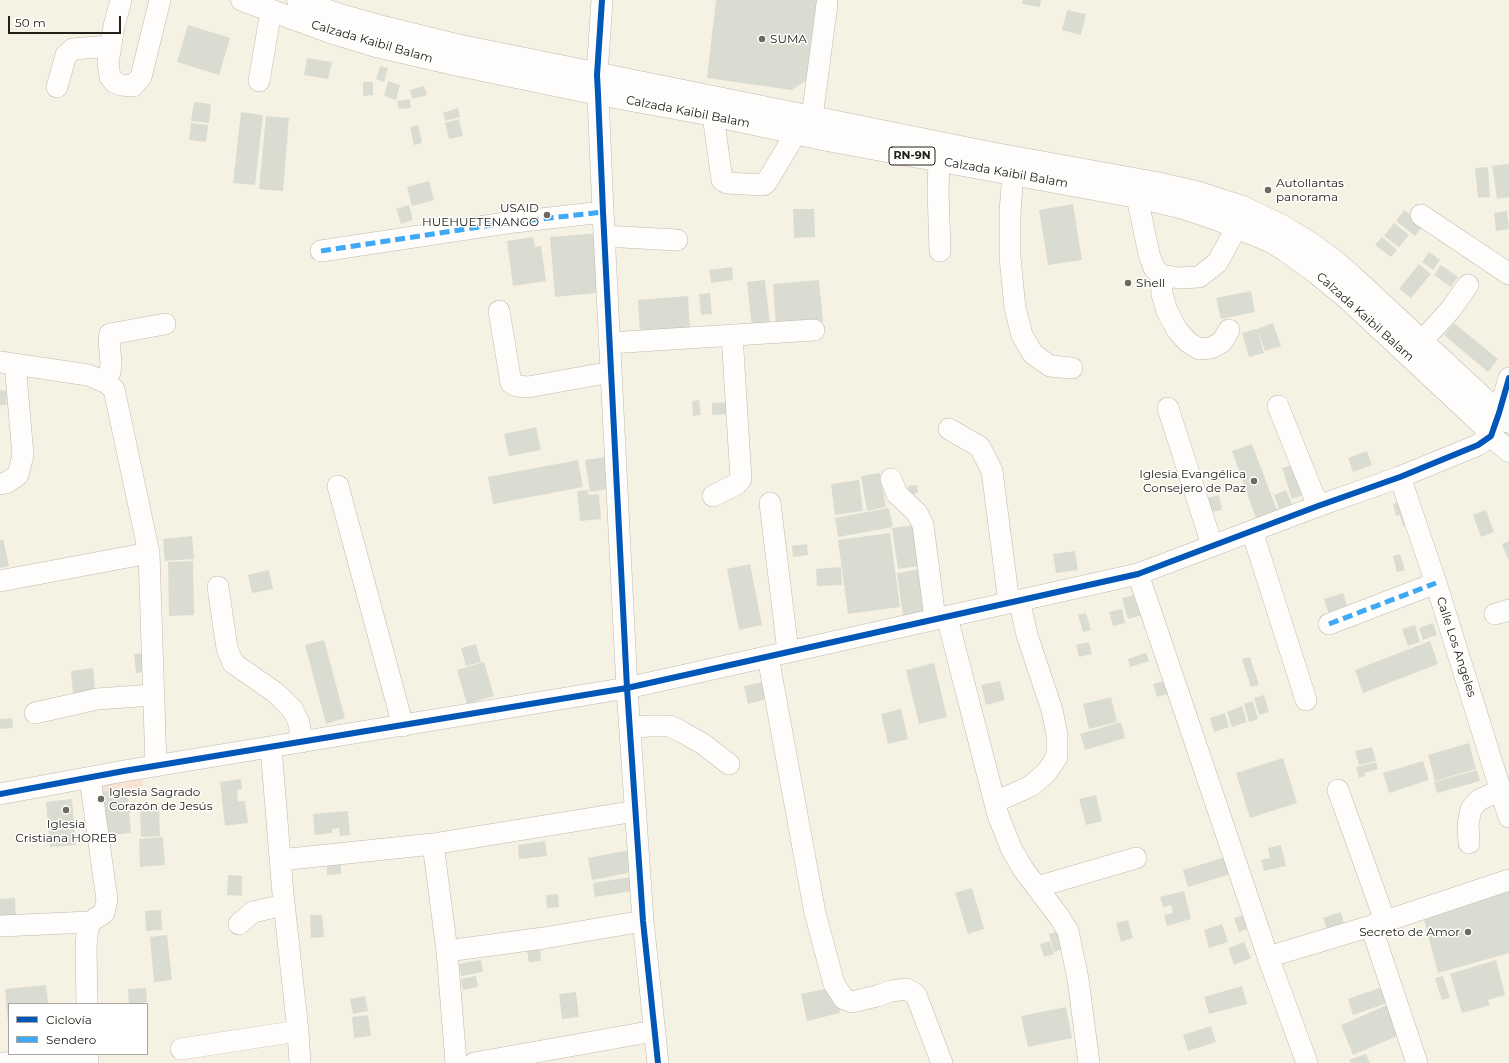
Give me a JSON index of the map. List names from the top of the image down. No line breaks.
{"streets":{"main road":["Calzada Kaibil Balam","RN-9N"],"street":["Calle Los Angeles"]},"places":["SUMA","Autollantas panorama","USAID HUEHUETENANGO","Shell","Iglesia Evangélica Consejero de Paz","Iglesia Sagrado Corazón de Jesús","Iglesia Cristiana HOREB","Secreto de Amor"],"legend":["Ciclovía","Sendero"],"scale_bar":"50 m"}
